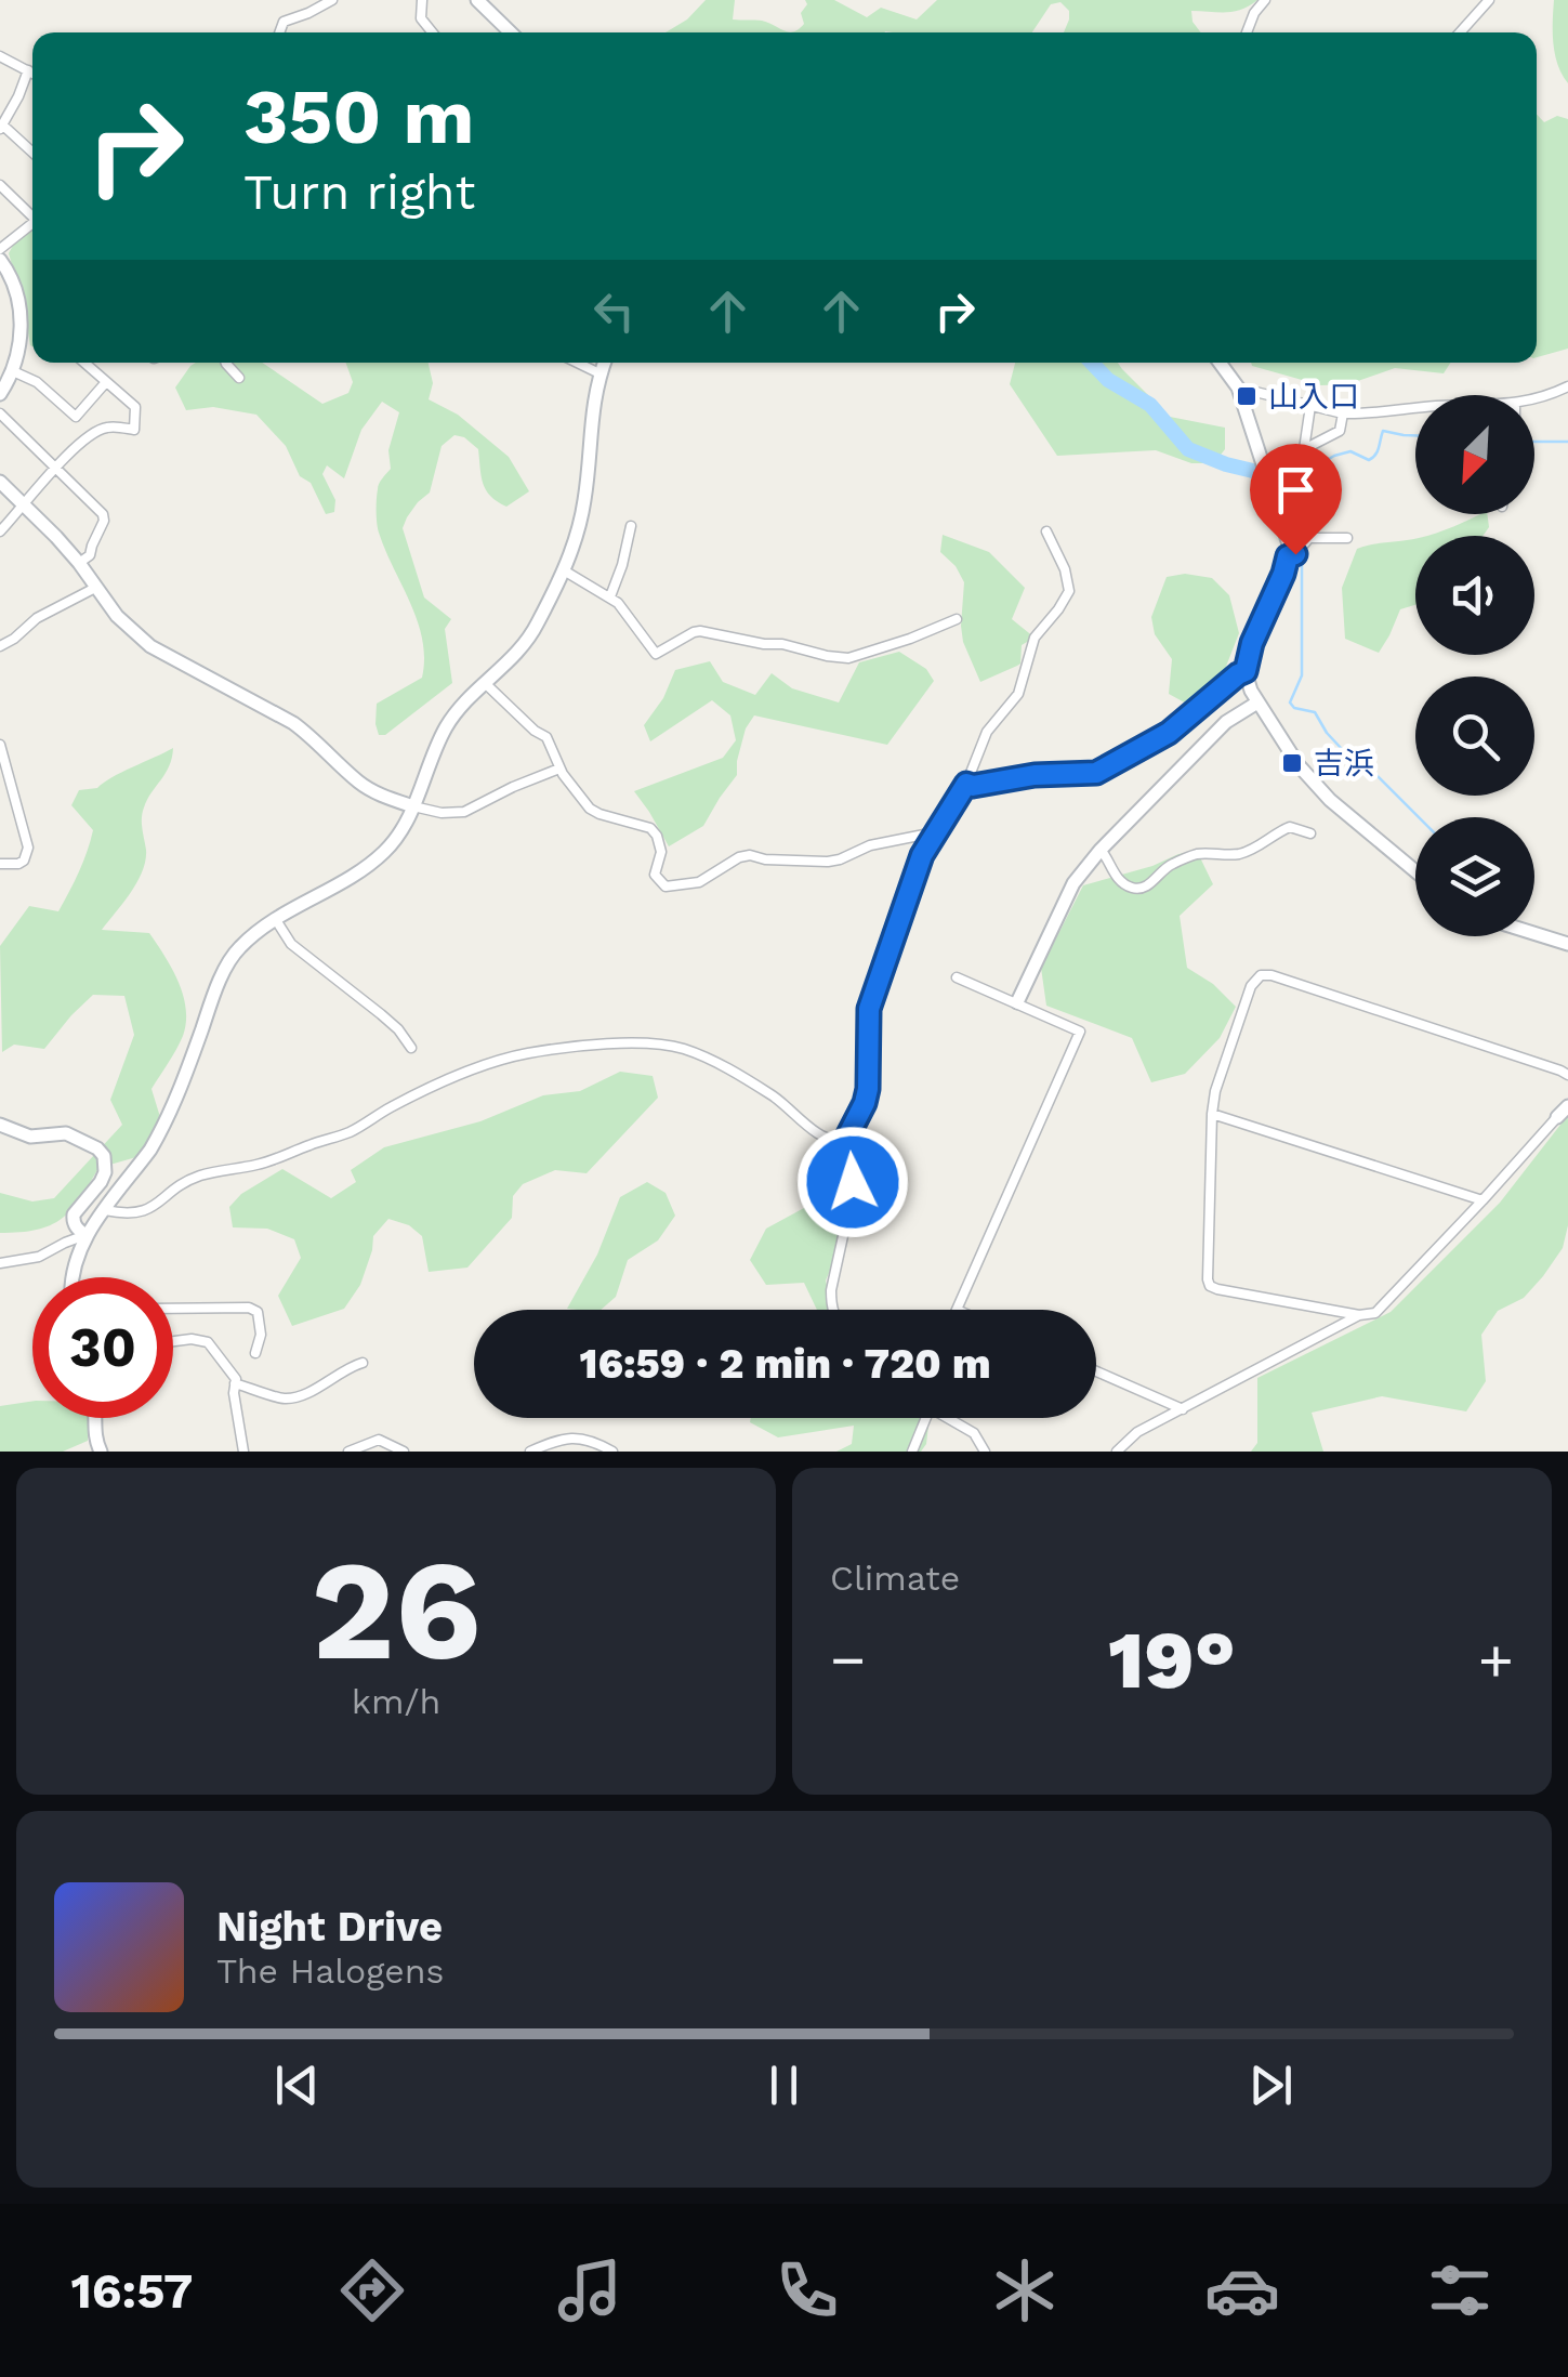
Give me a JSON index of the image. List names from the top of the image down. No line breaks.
{"places":{"transit":["山入口","吉浜"]},"north":"bottom left","page":{"turn":["350 m","Turn right"],"limit":"30","trip":"16:59 · 2 min · 720 m","tile":[["26","km/h"],"Climate"],"heat":["−","19°","+"],"song":["Night Drive","The Halogens"],"tabs":"16:57"}}
